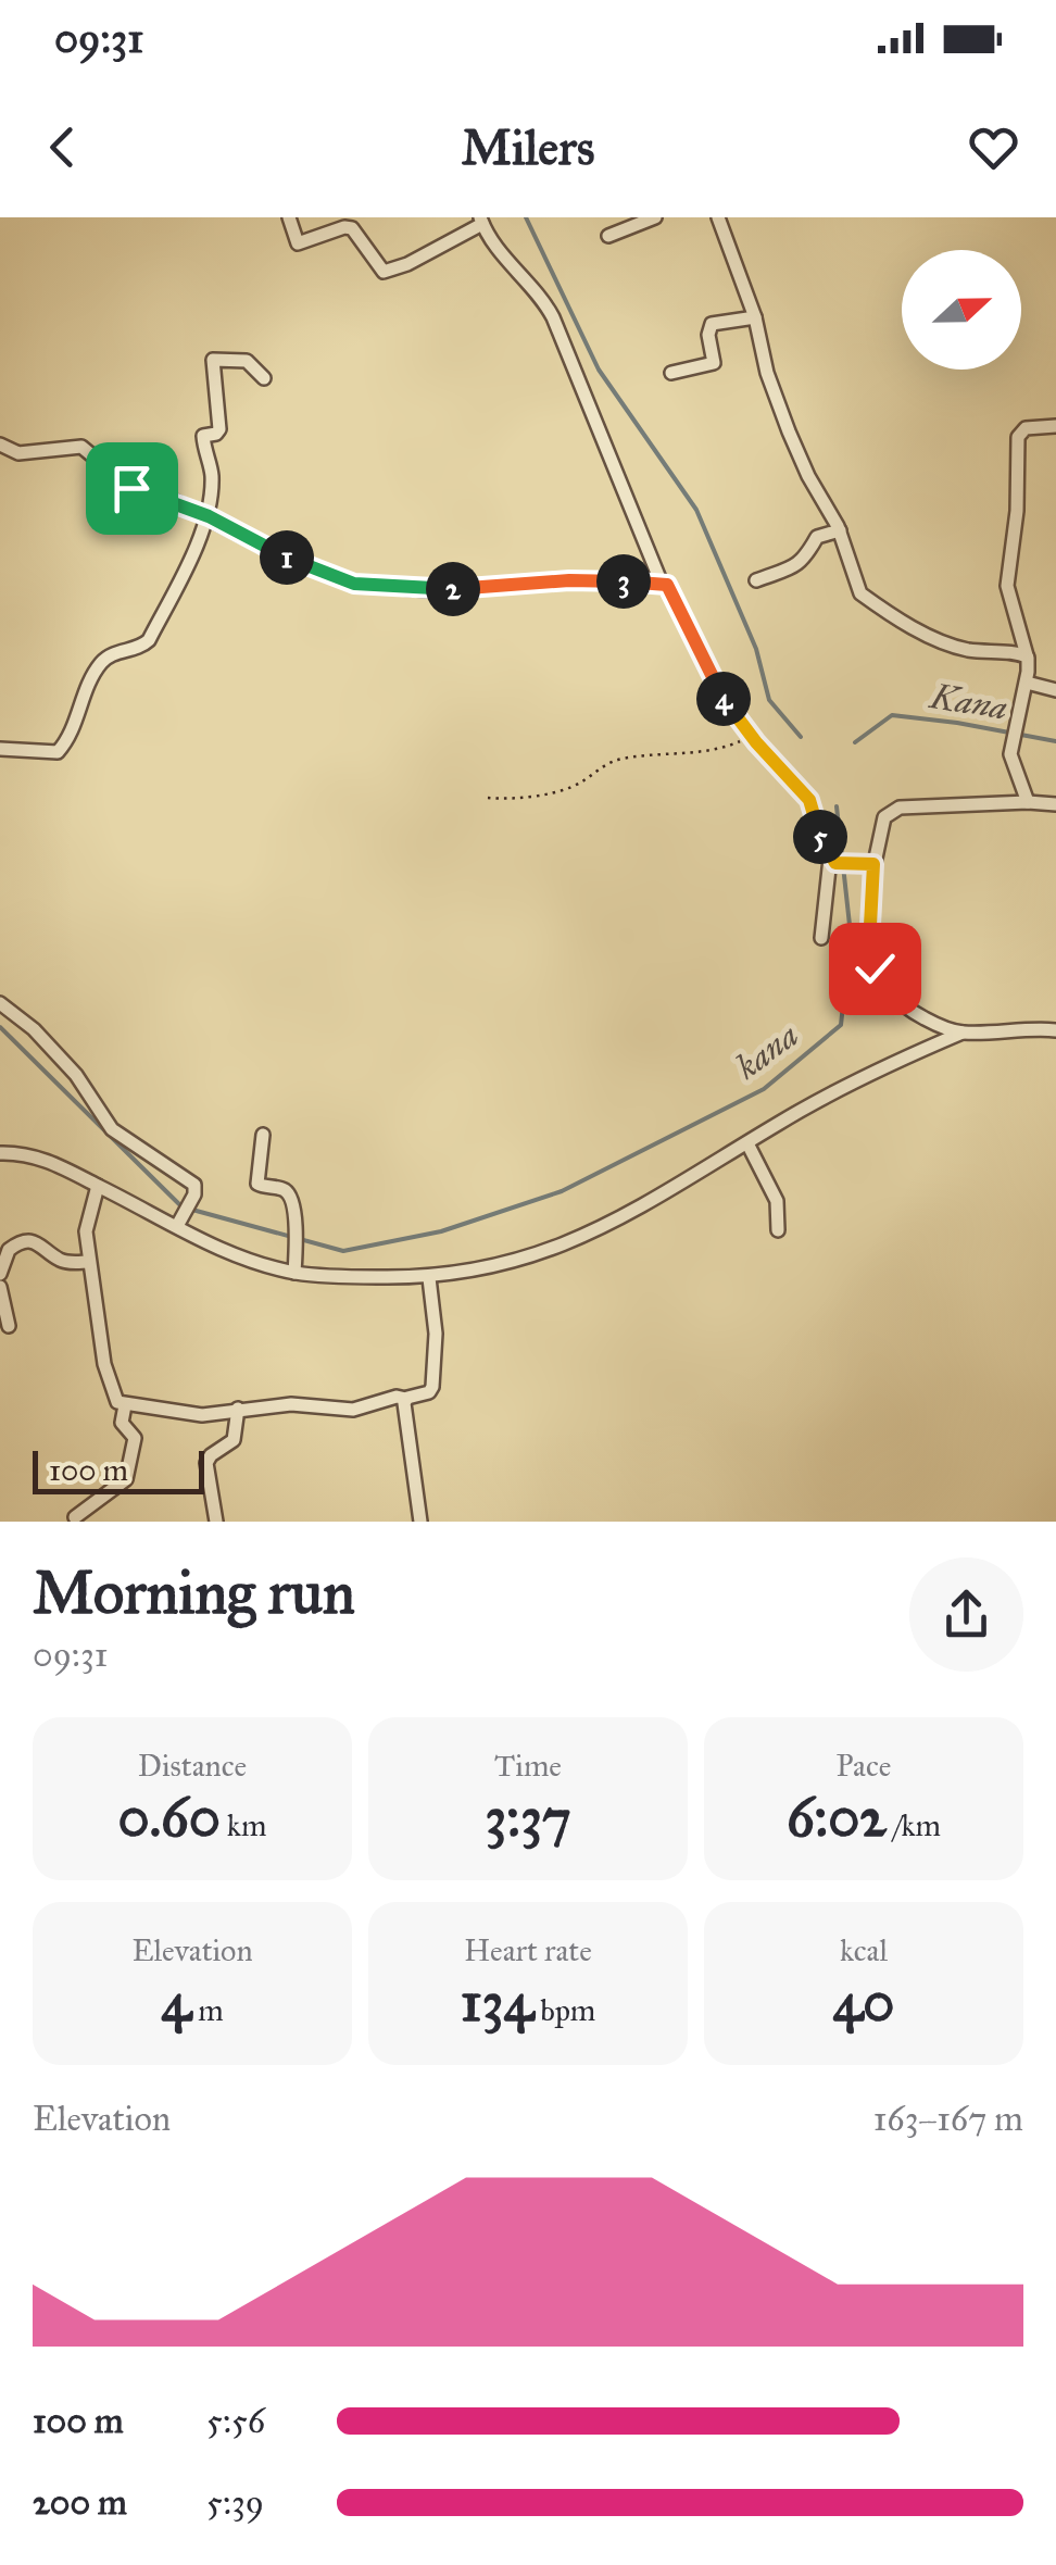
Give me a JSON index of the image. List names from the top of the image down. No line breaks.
{"water":["Kana","kana"],"scale_bar":"100 m","north":"right","page":{"status":"09:31","header":"Milers","pins":["1","3","2","4","5"],"scale":"100 m","heading":["Morning run","09:31"],"stats":[["Distance","0.60 km"],["Time","3:37"],["Pace","6:02 /km"],["Elevation","4 m"],["Heart rate","134 bpm"],["kcal","40"]],"chart":["Elevation","163–167 m"],"list":[{"name":"100 m","note":"5:56"},{"name":"200 m","note":"5:39"}]}}
